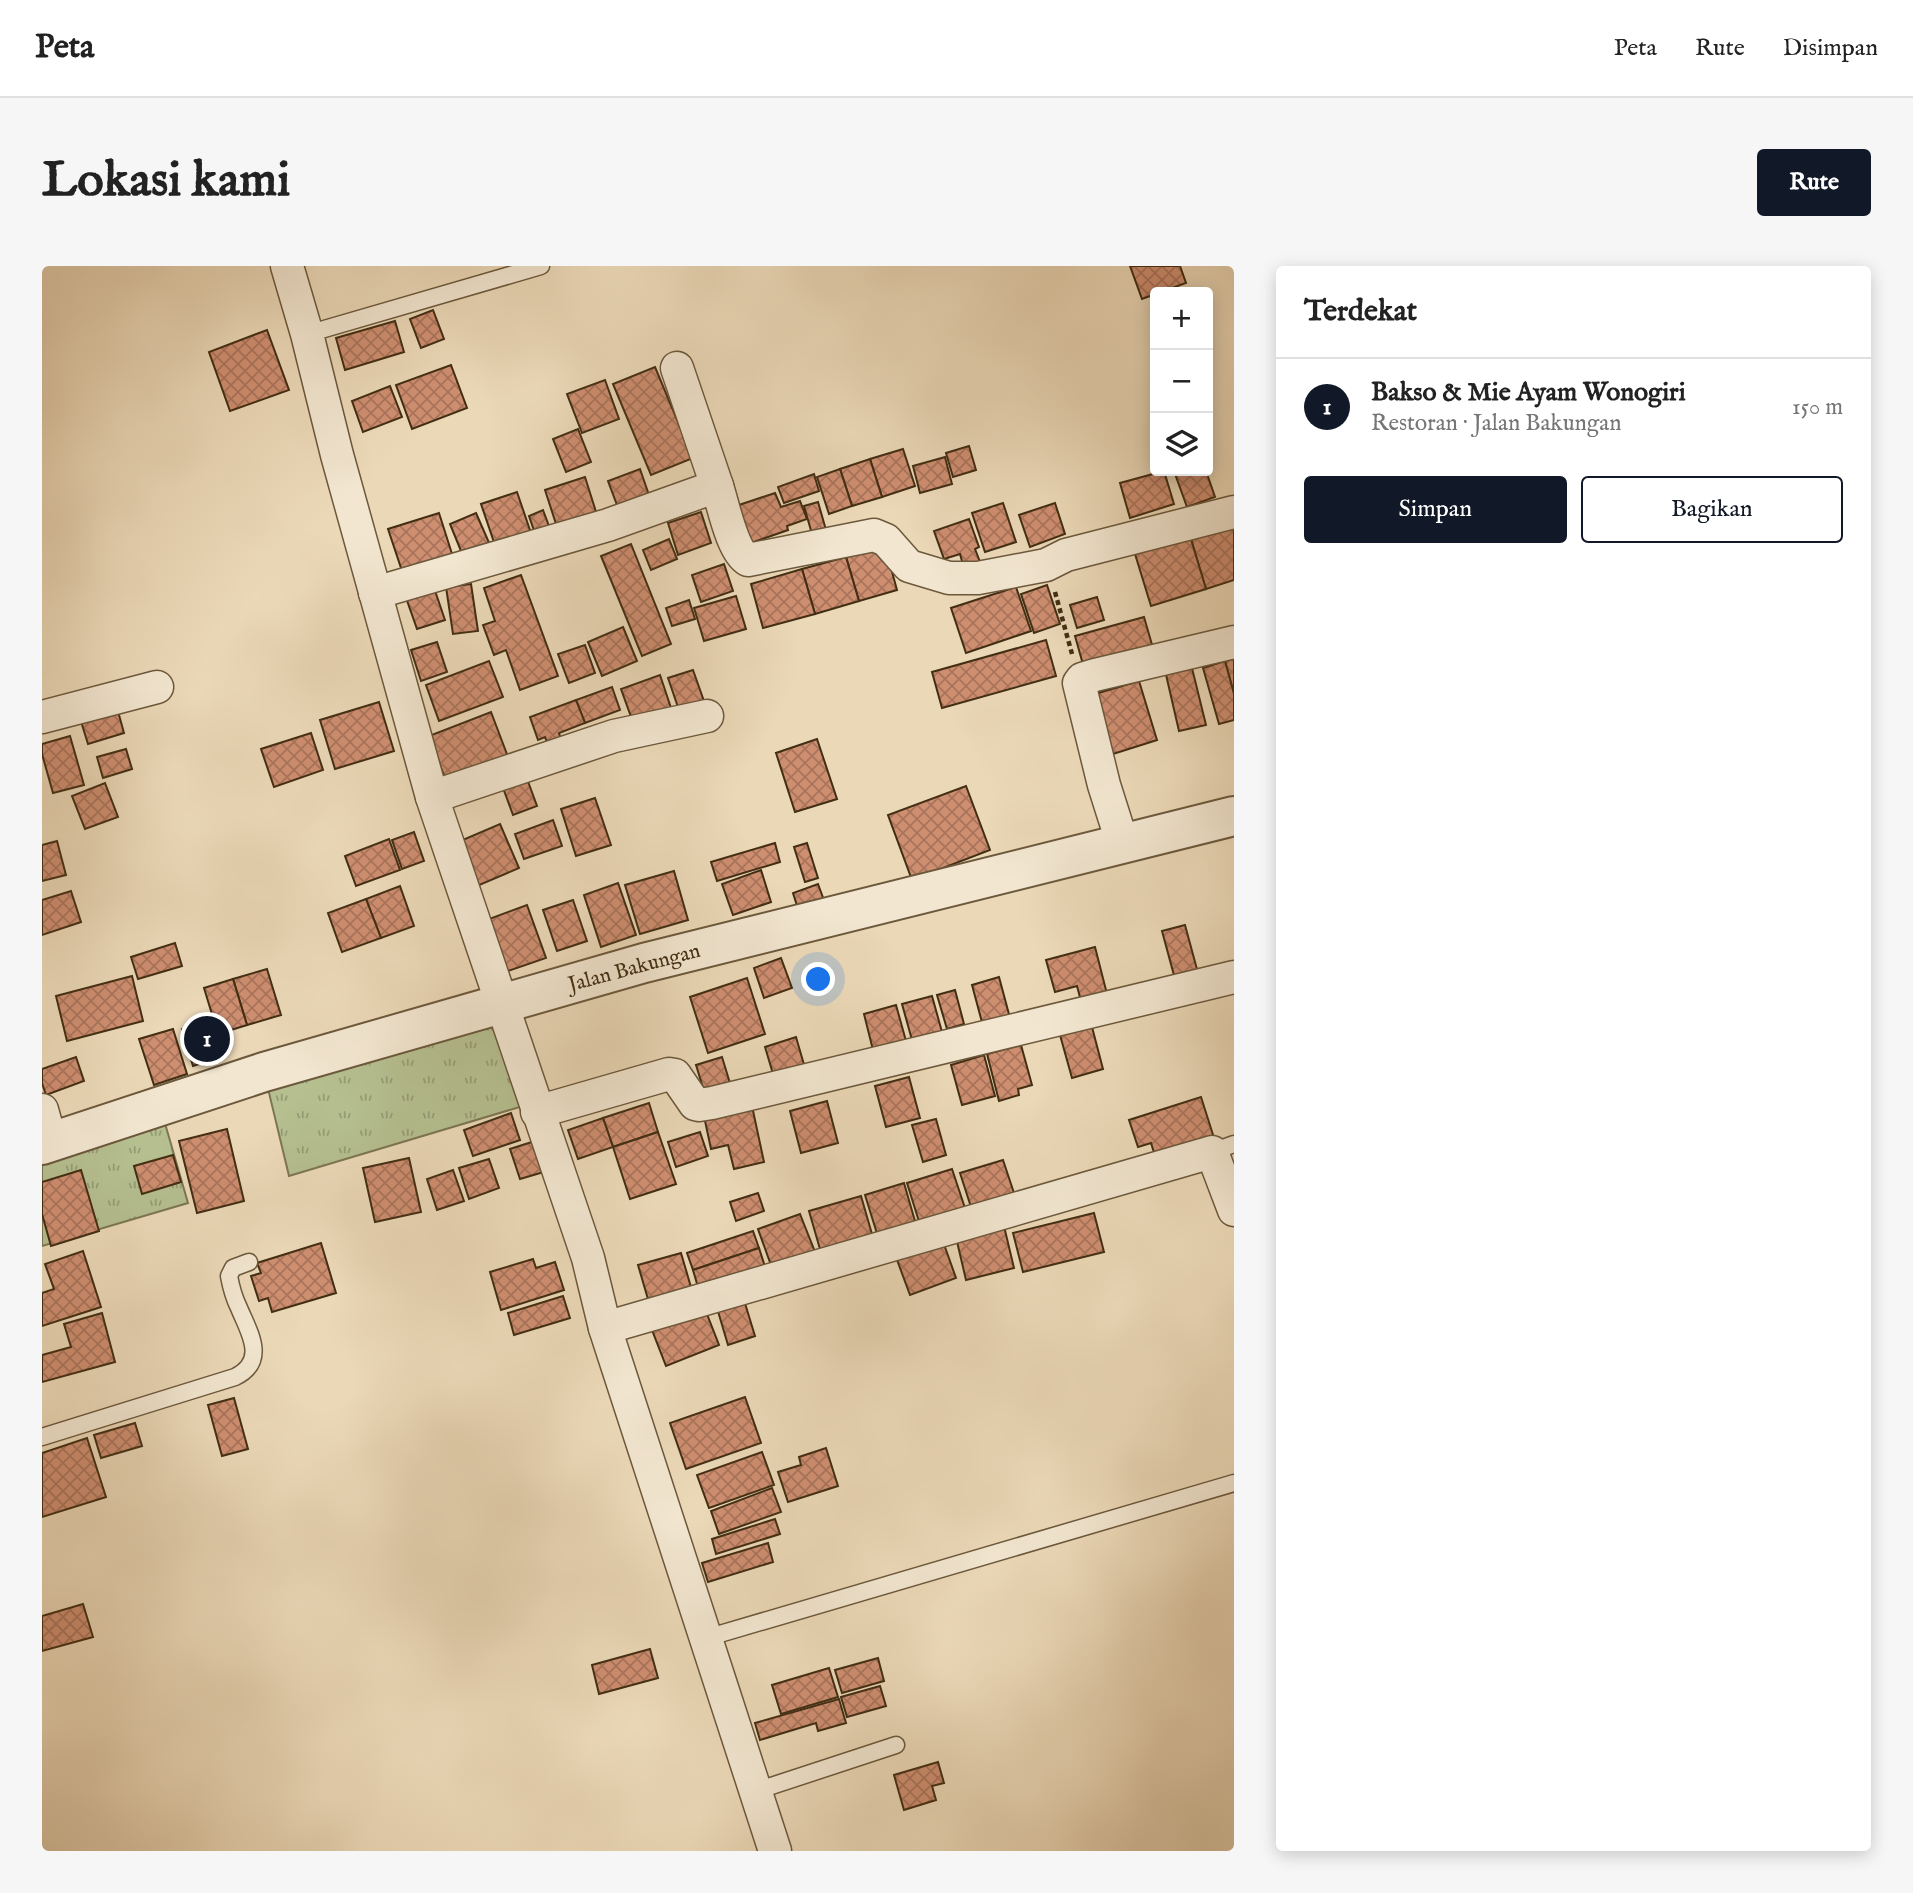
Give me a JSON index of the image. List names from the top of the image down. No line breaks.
{"streets":{"street":["Jalan Bakungan"]},"page":{"header":"Peta","nav":["Peta","Rute","Disimpan"],"buttons":["Rute",["Simpan","Bagikan"]],"title":"Lokasi kami","heading":"Terdekat","map_buttons":["+","−"],"list":[{"mark":"1","name":"Bakso & Mie Ayam Wonogiri","note":"Restoran · Jalan Bakungan","value":"150 m"}],"pins":"1"}}
